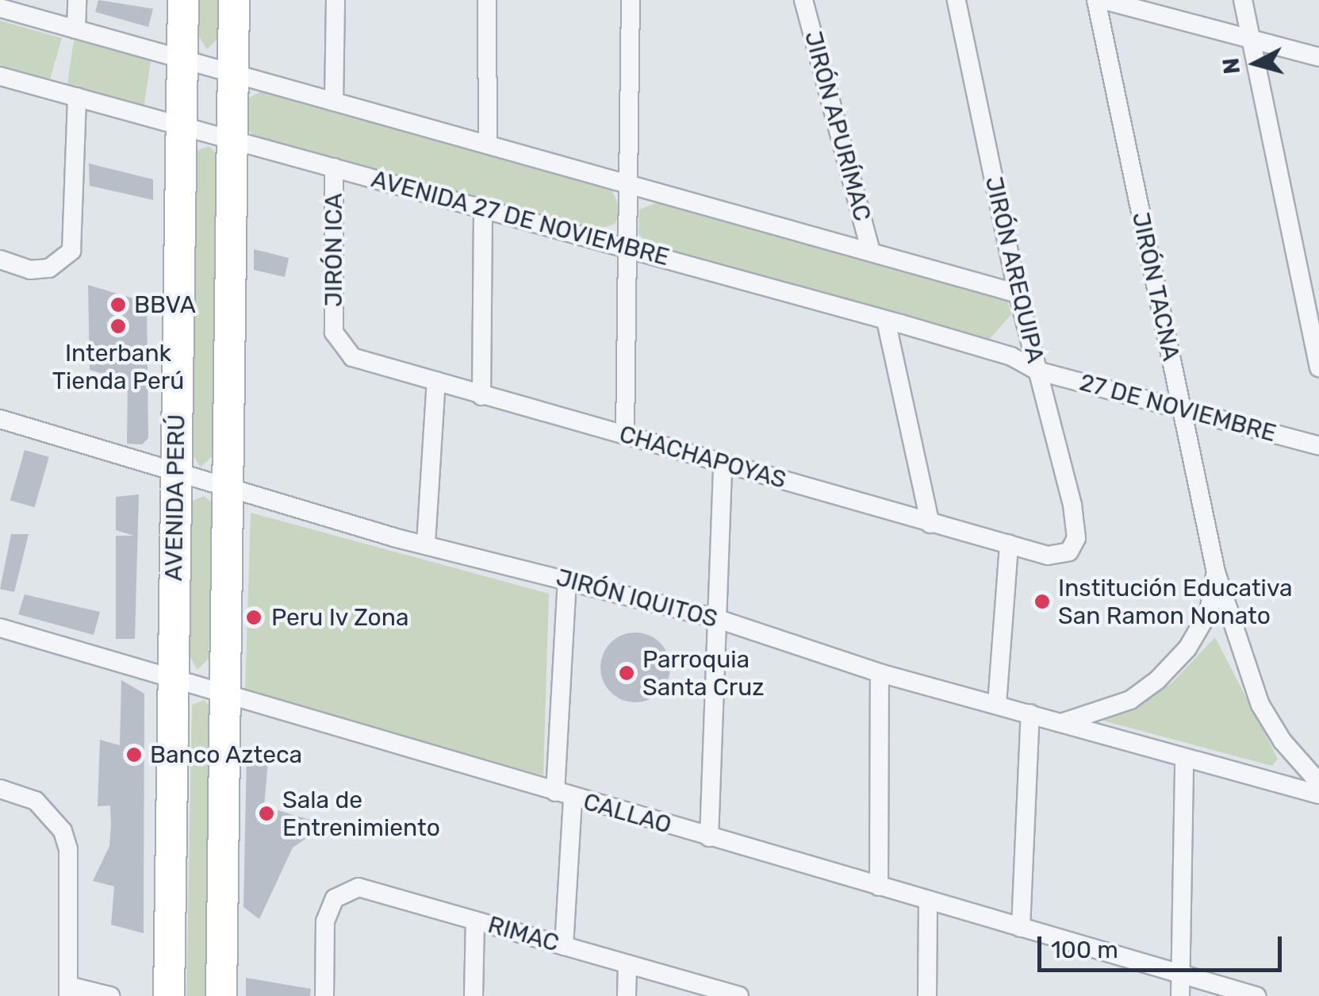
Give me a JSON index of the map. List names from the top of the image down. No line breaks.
{"streets":{"main road":["AVENIDA PERÚ"],"street":["JIRÓN APURÍMAC","AVENIDA 27 DE NOVIEMBRE","JIRÓN ICA","JIRÓN AREQUIPA","JIRÓN TACNA","27 DE NOVIEMBRE","CHACHAPOYAS","JIRÓN IQUITOS","CALLAO","RIMAC"]},"crossings":[["AVENIDA 27 DE NOVIEMBRE","JIRÓN ICA"],["AVENIDA 27 DE NOVIEMBRE","JIRÓN AREQUIPA"],["AVENIDA 27 DE NOVIEMBRE","27 DE NOVIEMBRE"],["AVENIDA 27 DE NOVIEMBRE","AVENIDA PERÚ"],["JIRÓN ICA","CHACHAPOYAS"],["JIRÓN AREQUIPA","27 DE NOVIEMBRE"],["JIRÓN AREQUIPA","CHACHAPOYAS"],["JIRÓN TACNA","27 DE NOVIEMBRE"],["JIRÓN TACNA","JIRÓN IQUITOS"],["AVENIDA PERÚ","JIRÓN IQUITOS"],["AVENIDA PERÚ","CALLAO"]],"places":["BBVA","Interbank Tienda Perú","Institución Educativa San Ramon Nonato","Peru Iv Zona","Parroquia Santa Cruz","Banco Azteca","Sala de Entrenimiento"],"scale_bar":"100 m","north":"left"}
